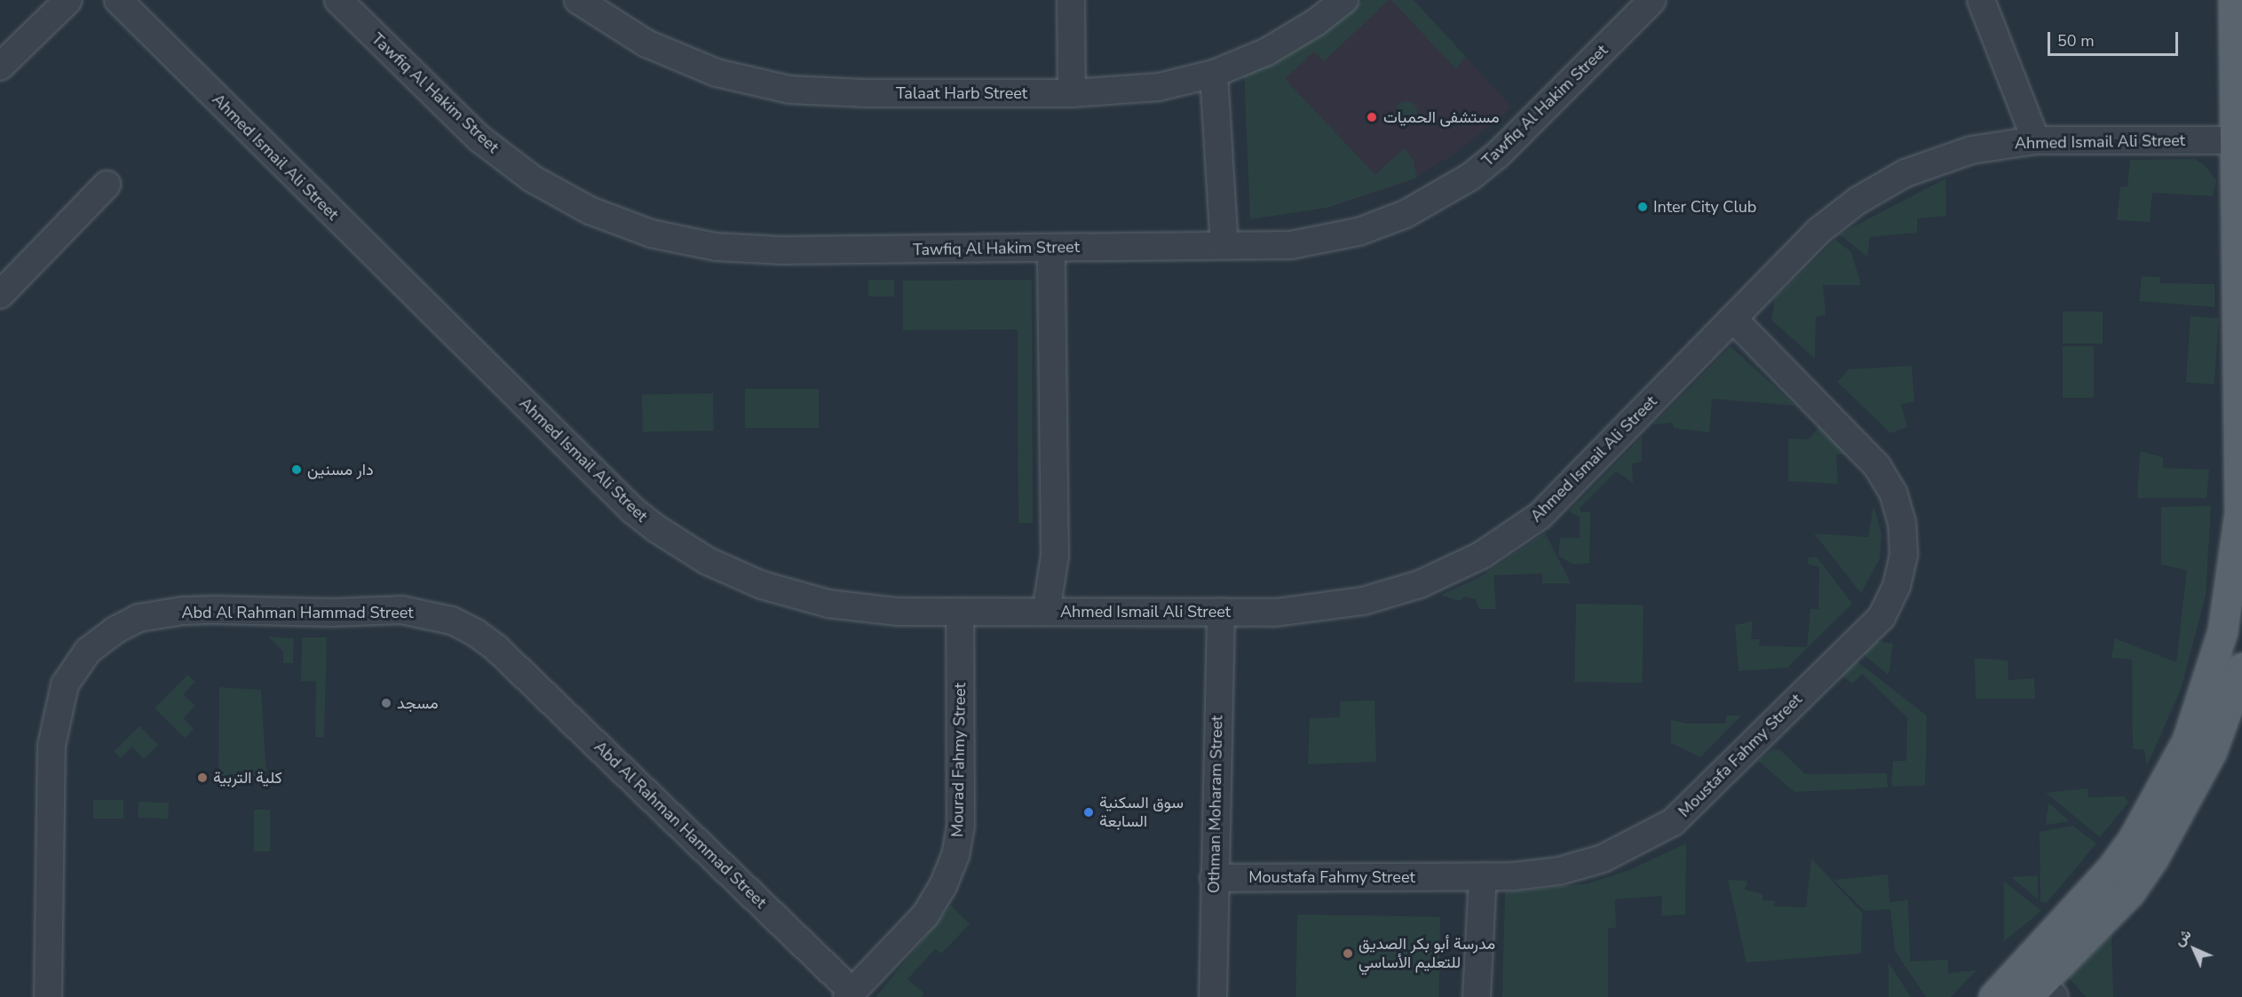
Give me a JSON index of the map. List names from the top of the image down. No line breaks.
{"streets":{"street":["Tawfiq Al Hakim Street","Talaat Harb Street","Ahmed Ismail Ali Street","Abd Al Rahman Hammad Street","Moustafa Fahmy Street","Mourad Fahmy Street","Othman Moharam Street"]},"crossings":[["Ahmed Ismail Ali Street","Moustafa Fahmy Street"],["Ahmed Ismail Ali Street","Mourad Fahmy Street"],["Ahmed Ismail Ali Street","Othman Moharam Street"],["Abd Al Rahman Hammad Street","Mourad Fahmy Street"],["Moustafa Fahmy Street","Othman Moharam Street"]],"places":["مستشفى الحميات","Inter City Club","دار مسنين","مسجد","كلية التربية","سوق السكنية السابعة","مدرسة أبو بكر الصديق للتعليم الأساسي"],"scale_bar":"50 m","north":"top left"}
